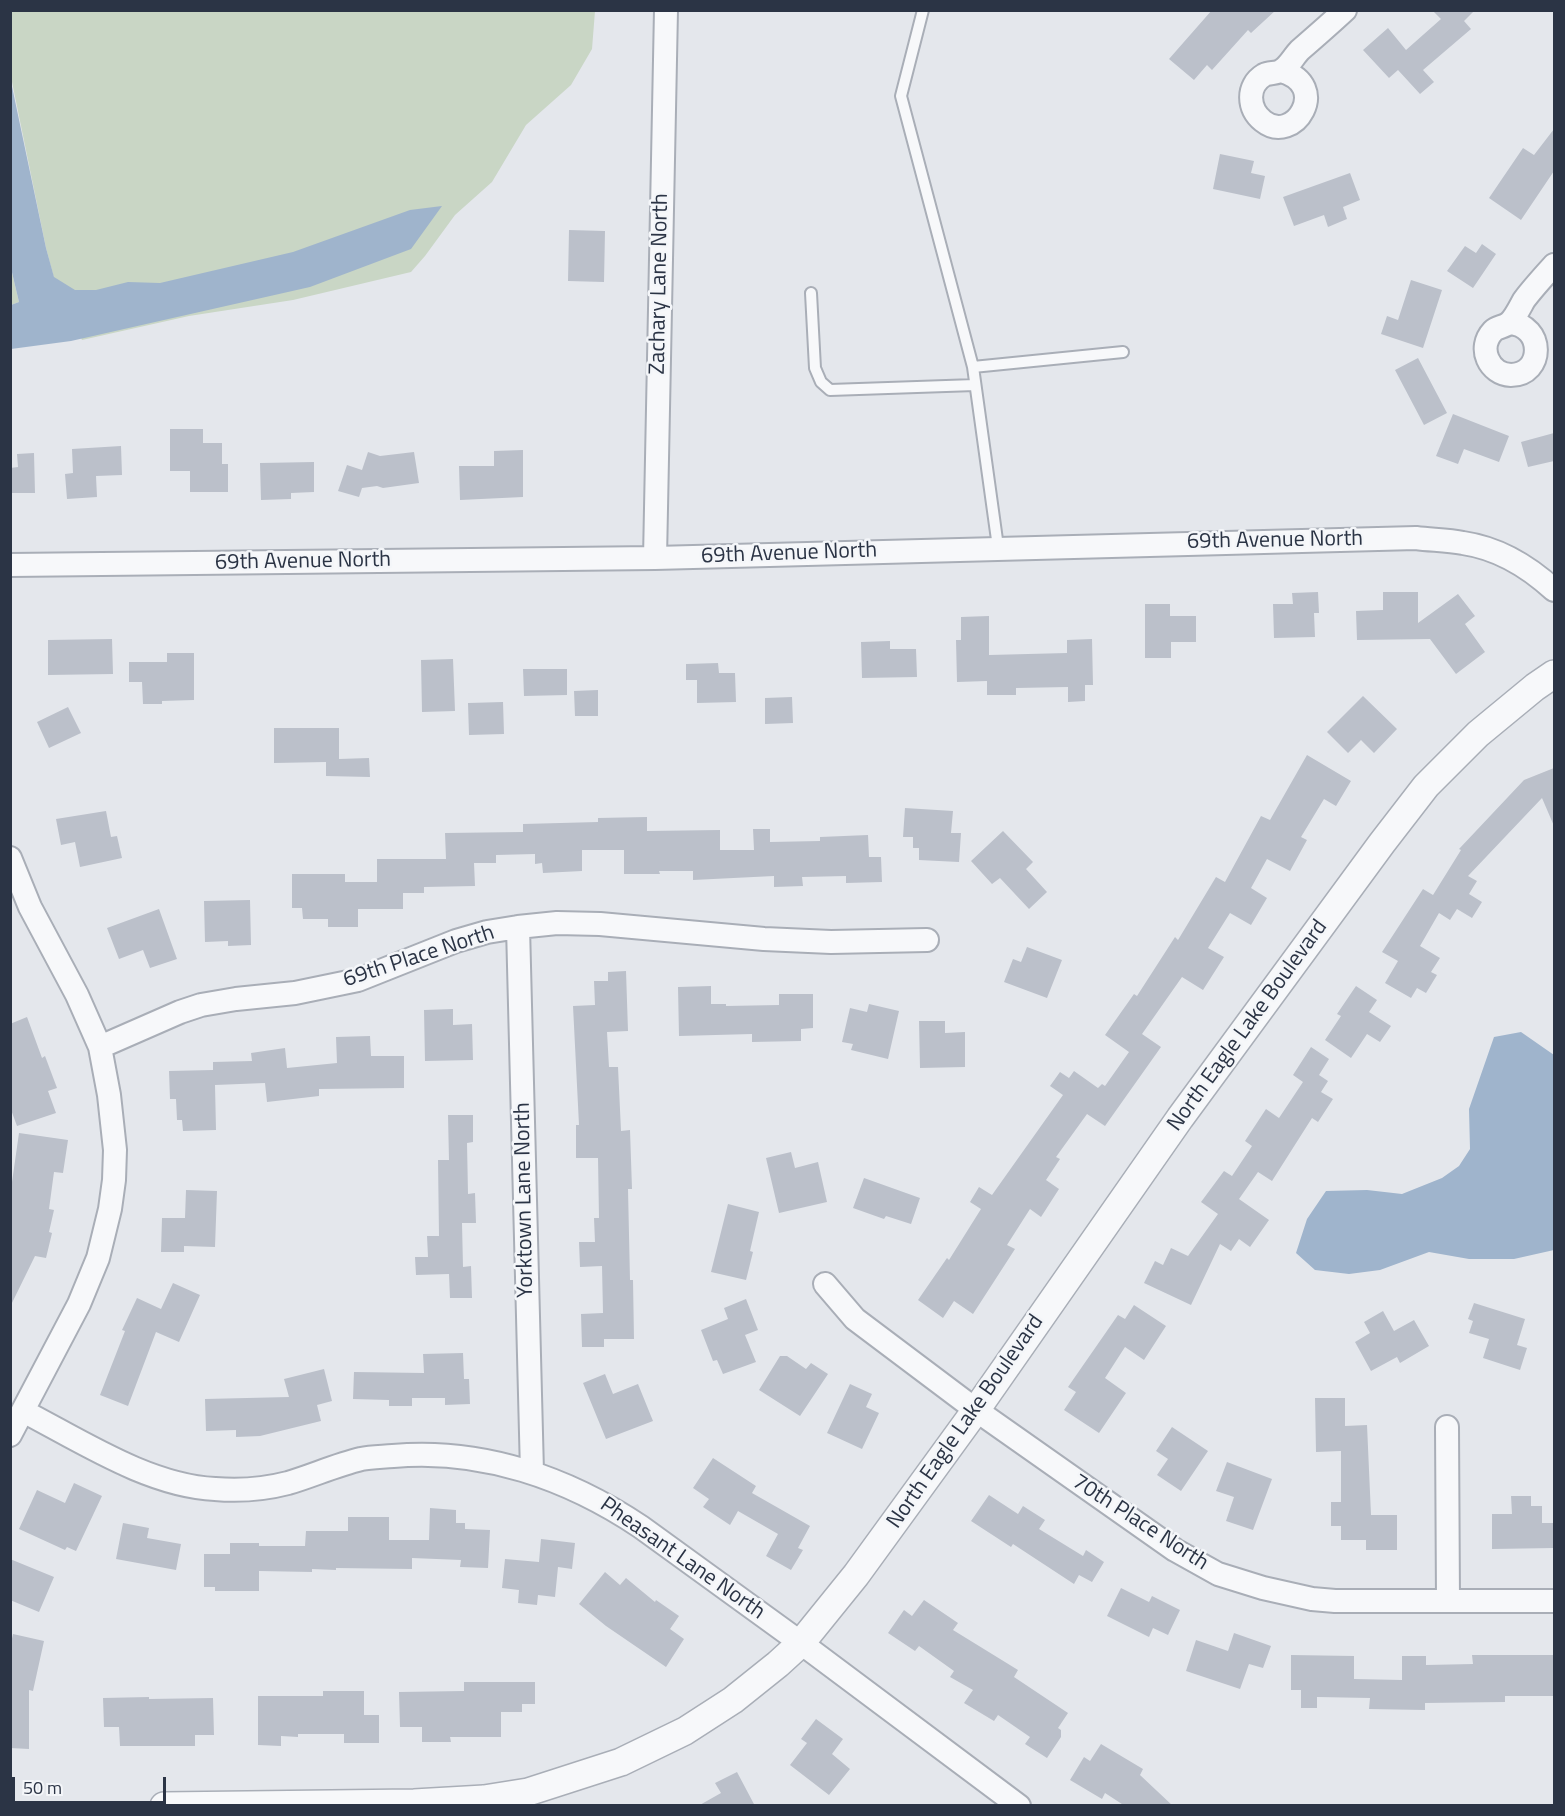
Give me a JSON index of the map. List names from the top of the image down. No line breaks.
{"streets":{"street":["Zachary Lane North","69th Avenue North","69th Place North","North Eagle Lake Boulevard","Yorktown Lane North","70th Place North","Pheasant Lane North"]},"crossings":[["Zachary Lane North","69th Avenue North"],["69th Place North","Yorktown Lane North"],["North Eagle Lake Boulevard","70th Place North"],["North Eagle Lake Boulevard","Pheasant Lane North"],["Yorktown Lane North","Pheasant Lane North"]],"scale_bar":"50 m"}
